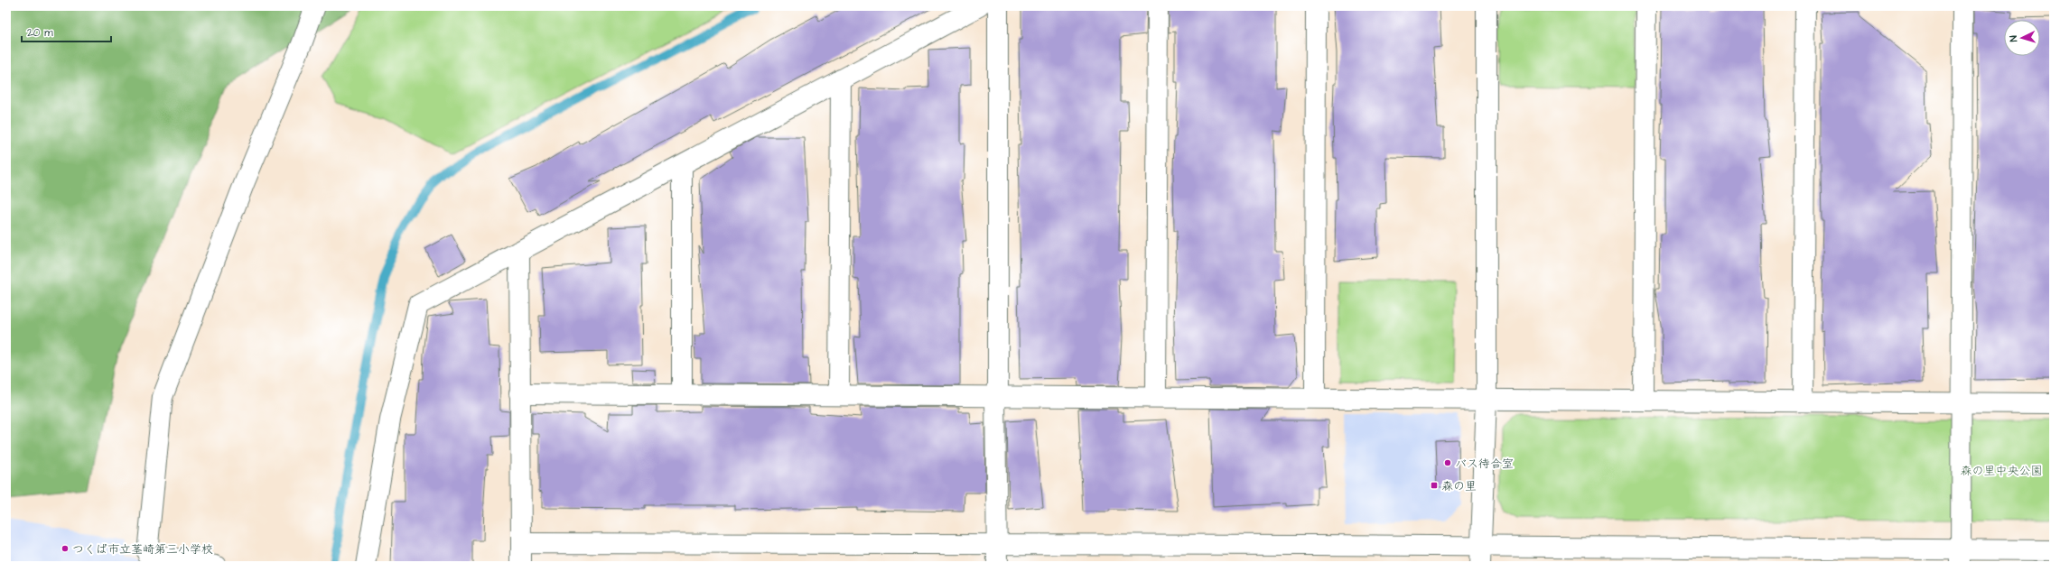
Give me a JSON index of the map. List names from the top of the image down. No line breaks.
{"parks":["森の里中央公園"],"places":{"other":["バス待合室","つくば市立茎崎第三小学校"],"transit":["森の里"]},"scale_bar":"20 m","north":"left"}
